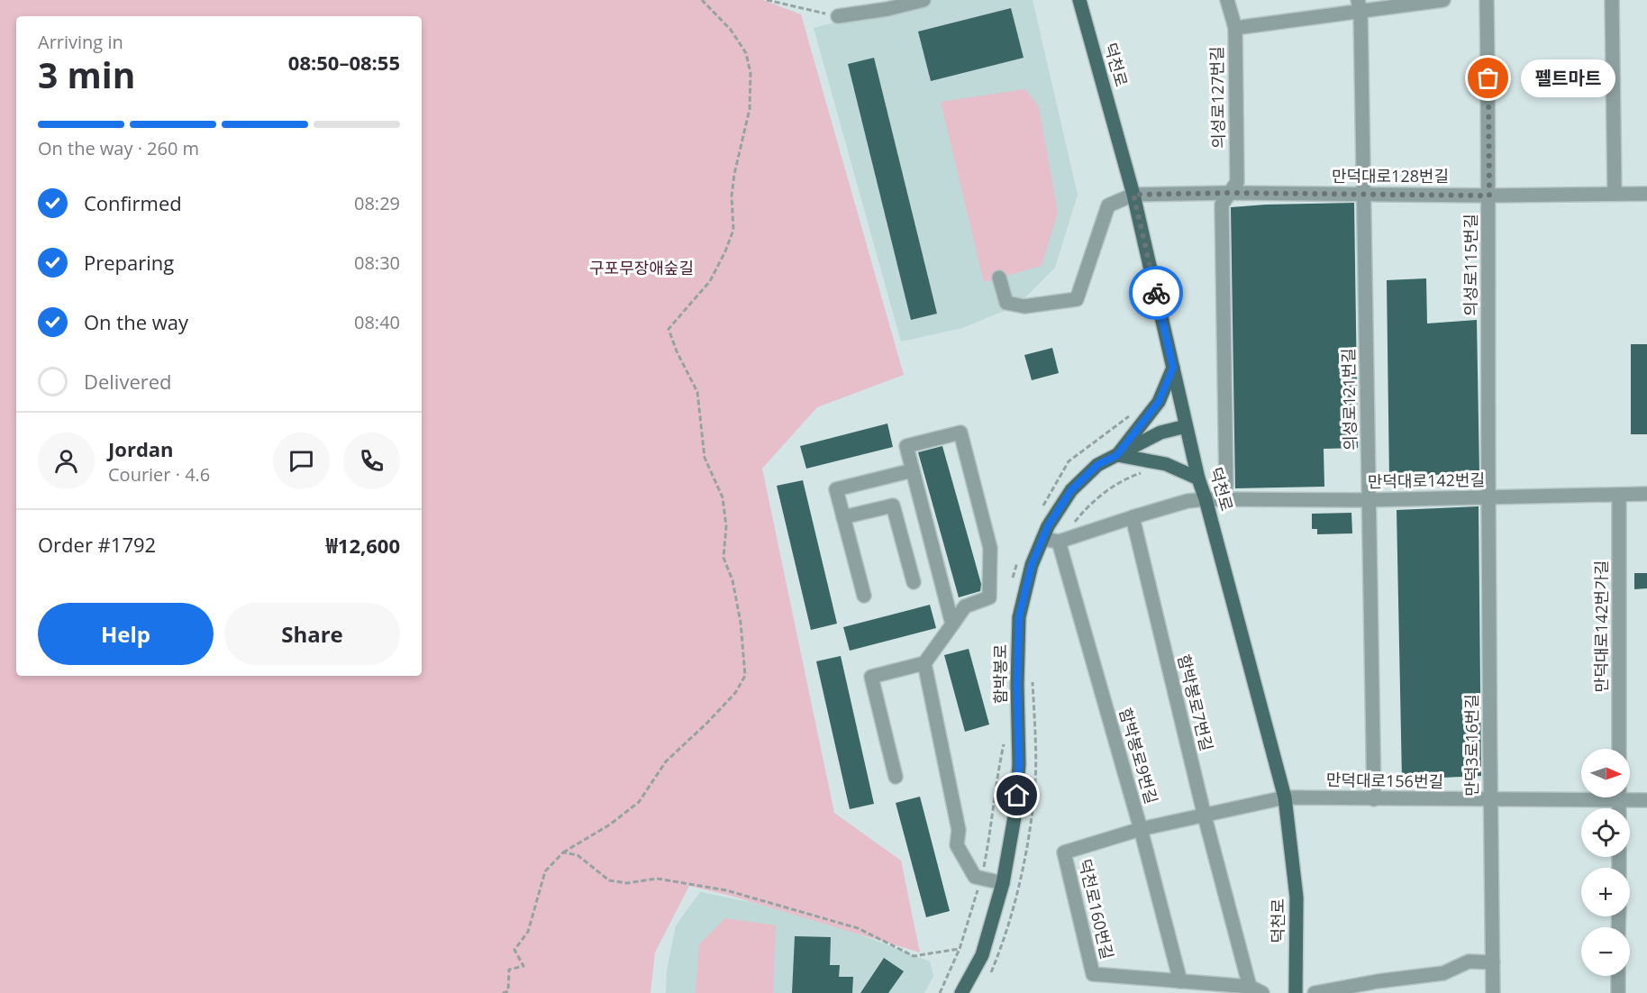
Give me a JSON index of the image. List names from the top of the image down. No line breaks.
{"streets":{"main road":["덕천로","함박봉로"],"street":["의성로127번길","만덕대로128번길","의성로115번길","의성로121번길","만덕대로142번길","만덕대로142번가길","함박봉로7번길","만덕3로16번길","함박봉로9번길","만덕대로156번길","덕천로160번길"]},"crossings":[["덕천로","만덕대로128번길"],["덕천로","만덕대로142번길"],["덕천로","함박봉로"],["덕천로","만덕대로156번길"],["덕천로","덕천로160번길"],["의성로127번길","만덕대로128번길"],["만덕대로128번길","의성로115번길"],["만덕대로128번길","의성로121번길"],["의성로115번길","만덕대로142번길"],["의성로115번길","만덕3로16번길"],["의성로121번길","만덕대로142번길"],["의성로121번길","만덕대로156번길"],["만덕대로142번길","만덕대로142번가길"],["만덕대로142번길","함박봉로7번길"],["만덕대로142번길","만덕3로16번길"],["함박봉로7번길","덕천로160번길"],["만덕3로16번길","만덕대로156번길"],["함박봉로9번길","덕천로160번길"],["만덕대로156번길","덕천로160번길"]],"parks":["구포무장애숲길"],"places":["펠트마트"],"north":"right","page":{"heading":["3 min","Arriving in","08:50–08:55"],"panel":["Jordan","Courier · 4.6","Order #1792","₩12,600"],"bubble":"펠트마트","bar":"On the way · 260 m","list":[["Confirmed","08:29"],["Preparing","08:30"],["On the way","08:40"],"Delivered"],"buttons":["Help","Share"],"map_buttons":["+","−"]}}
